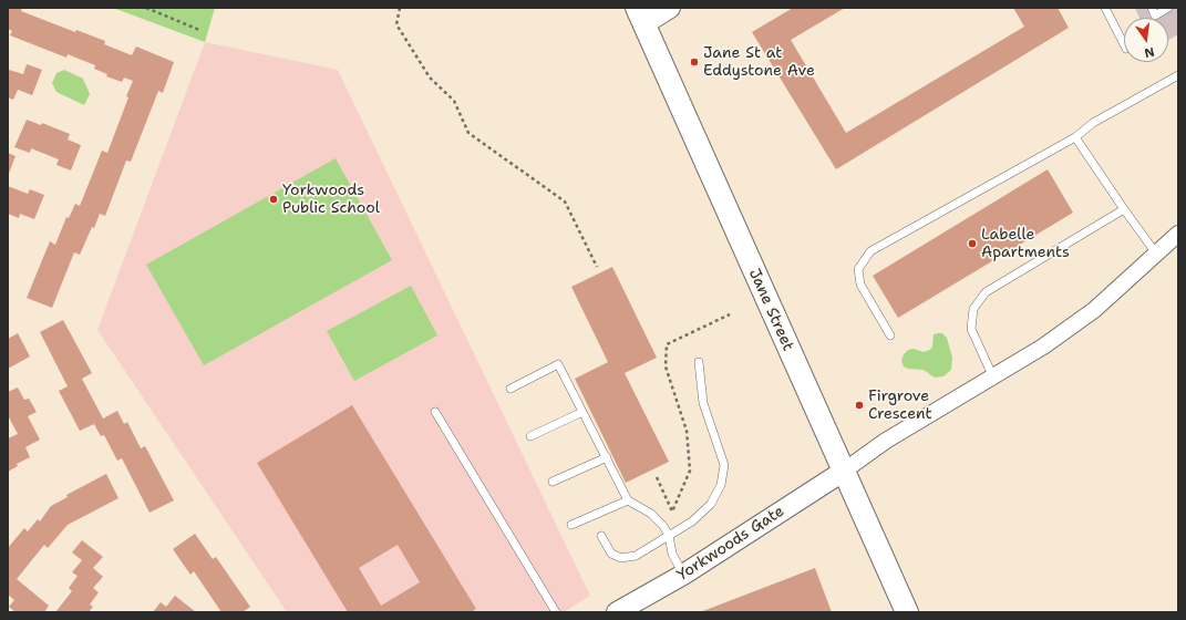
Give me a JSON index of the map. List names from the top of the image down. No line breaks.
{"streets":{"main road":["Jane Street"],"street":["Yorkwoods Gate"]},"crossings":[["Jane Street","Yorkwoods Gate"]],"places":["Jane St at Eddystone Ave","Yorkwoods Public School","Labelle Apartments","Firgrove Crescent"],"north":"bottom"}
